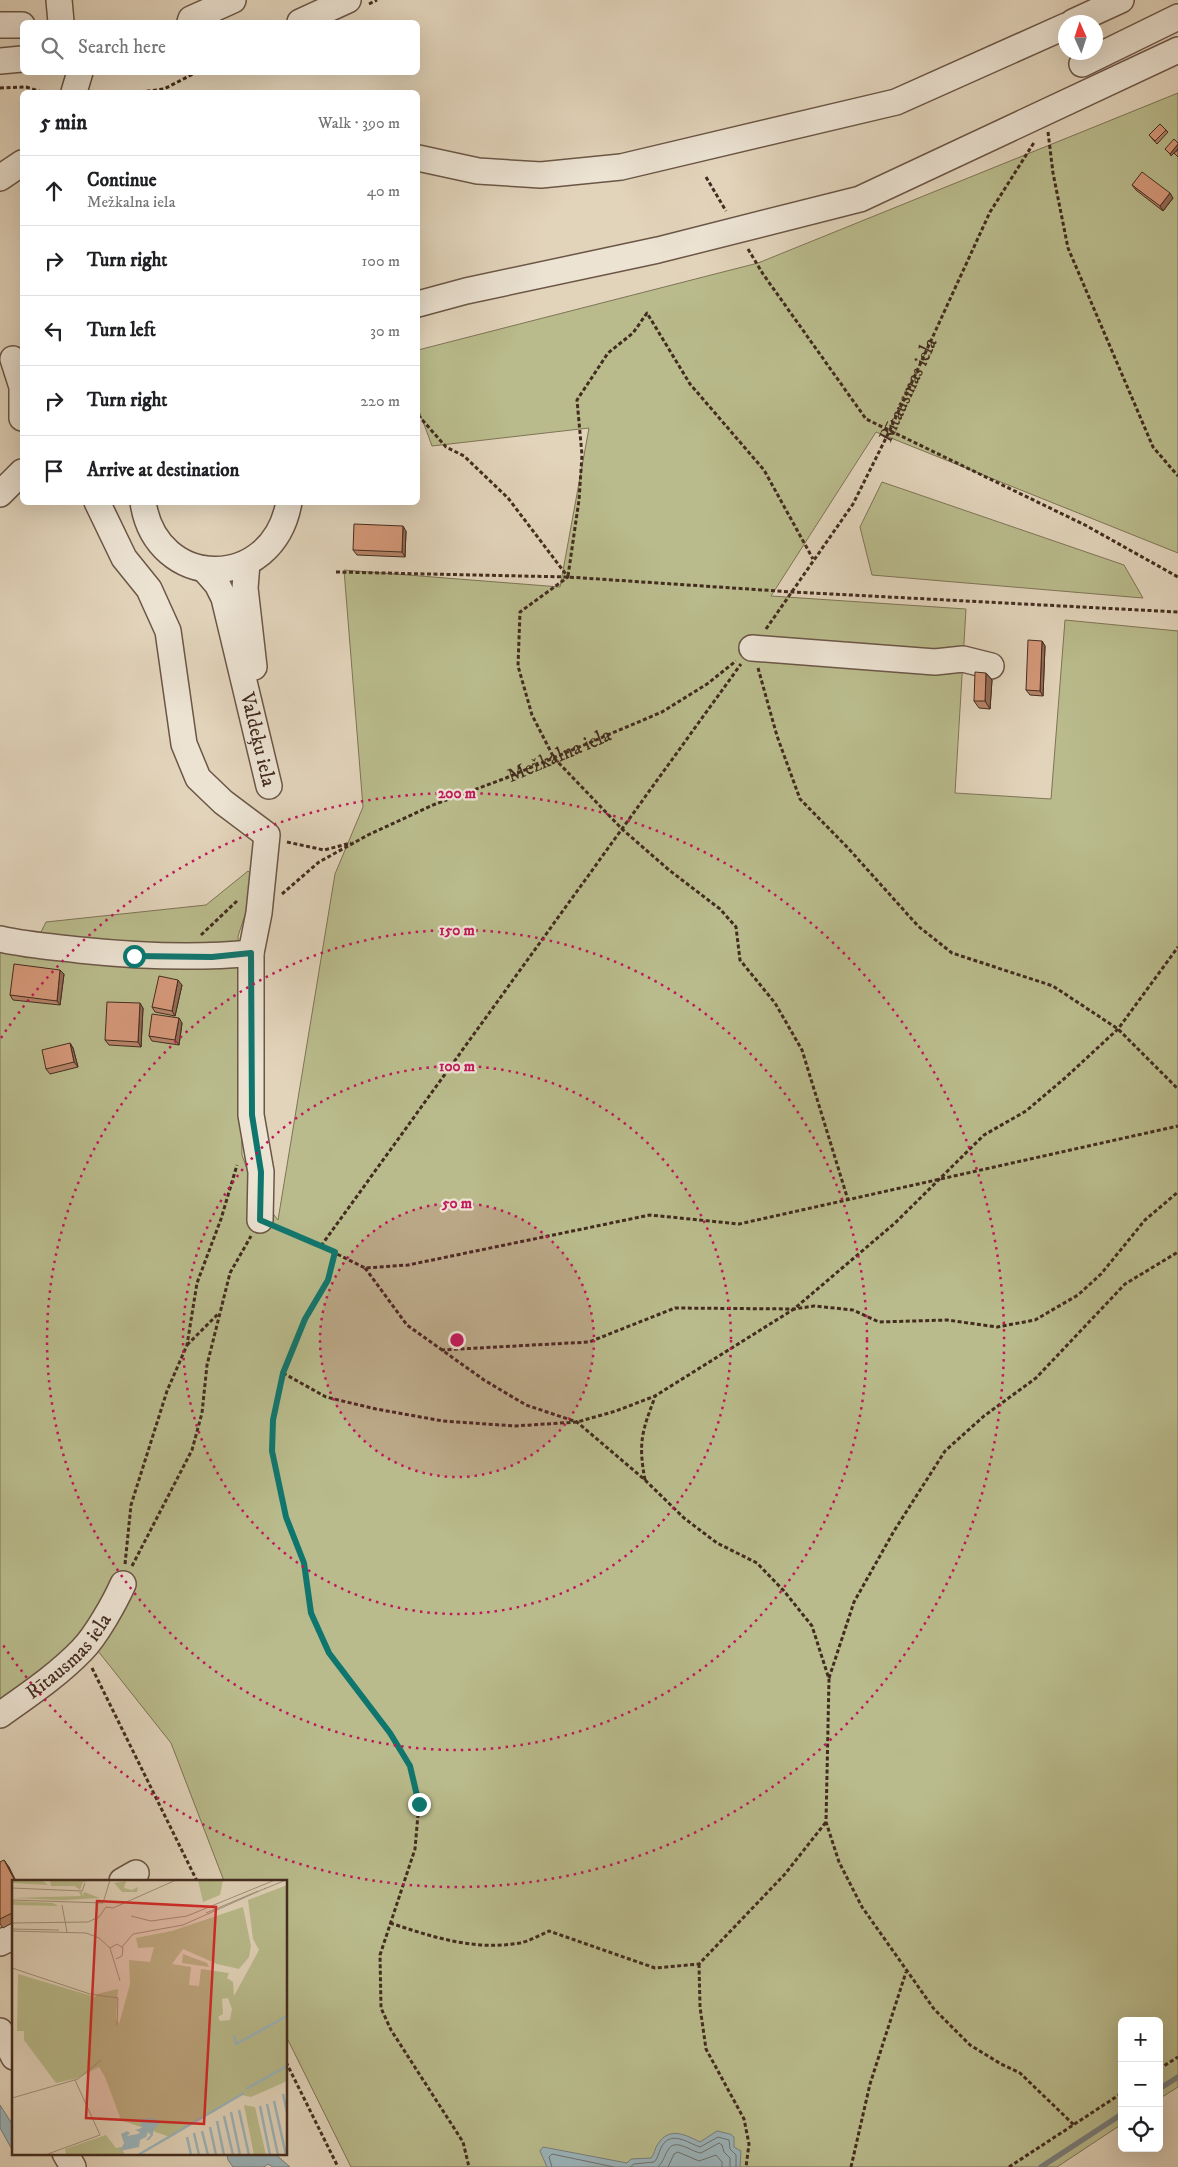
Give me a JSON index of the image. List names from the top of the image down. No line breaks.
{"streets":{"street":["Rītausmas iela","Valdeķu iela"],"path":["Mežkalna iela"]},"crossings":[["Rītausmas iela","Mežkalna iela"]],"north":"top","page":{"search":"Search here","heading":["5 min","Walk · 390 m"],"list":[["Continue","Mežkalna iela","40 m"],["Turn right","100 m"],["Turn left","30 m"],["Turn right","220 m"],"Arrive at destination"],"map_buttons":["+","−"]},"rings":["200 m","150 m","100 m","50 m"]}
